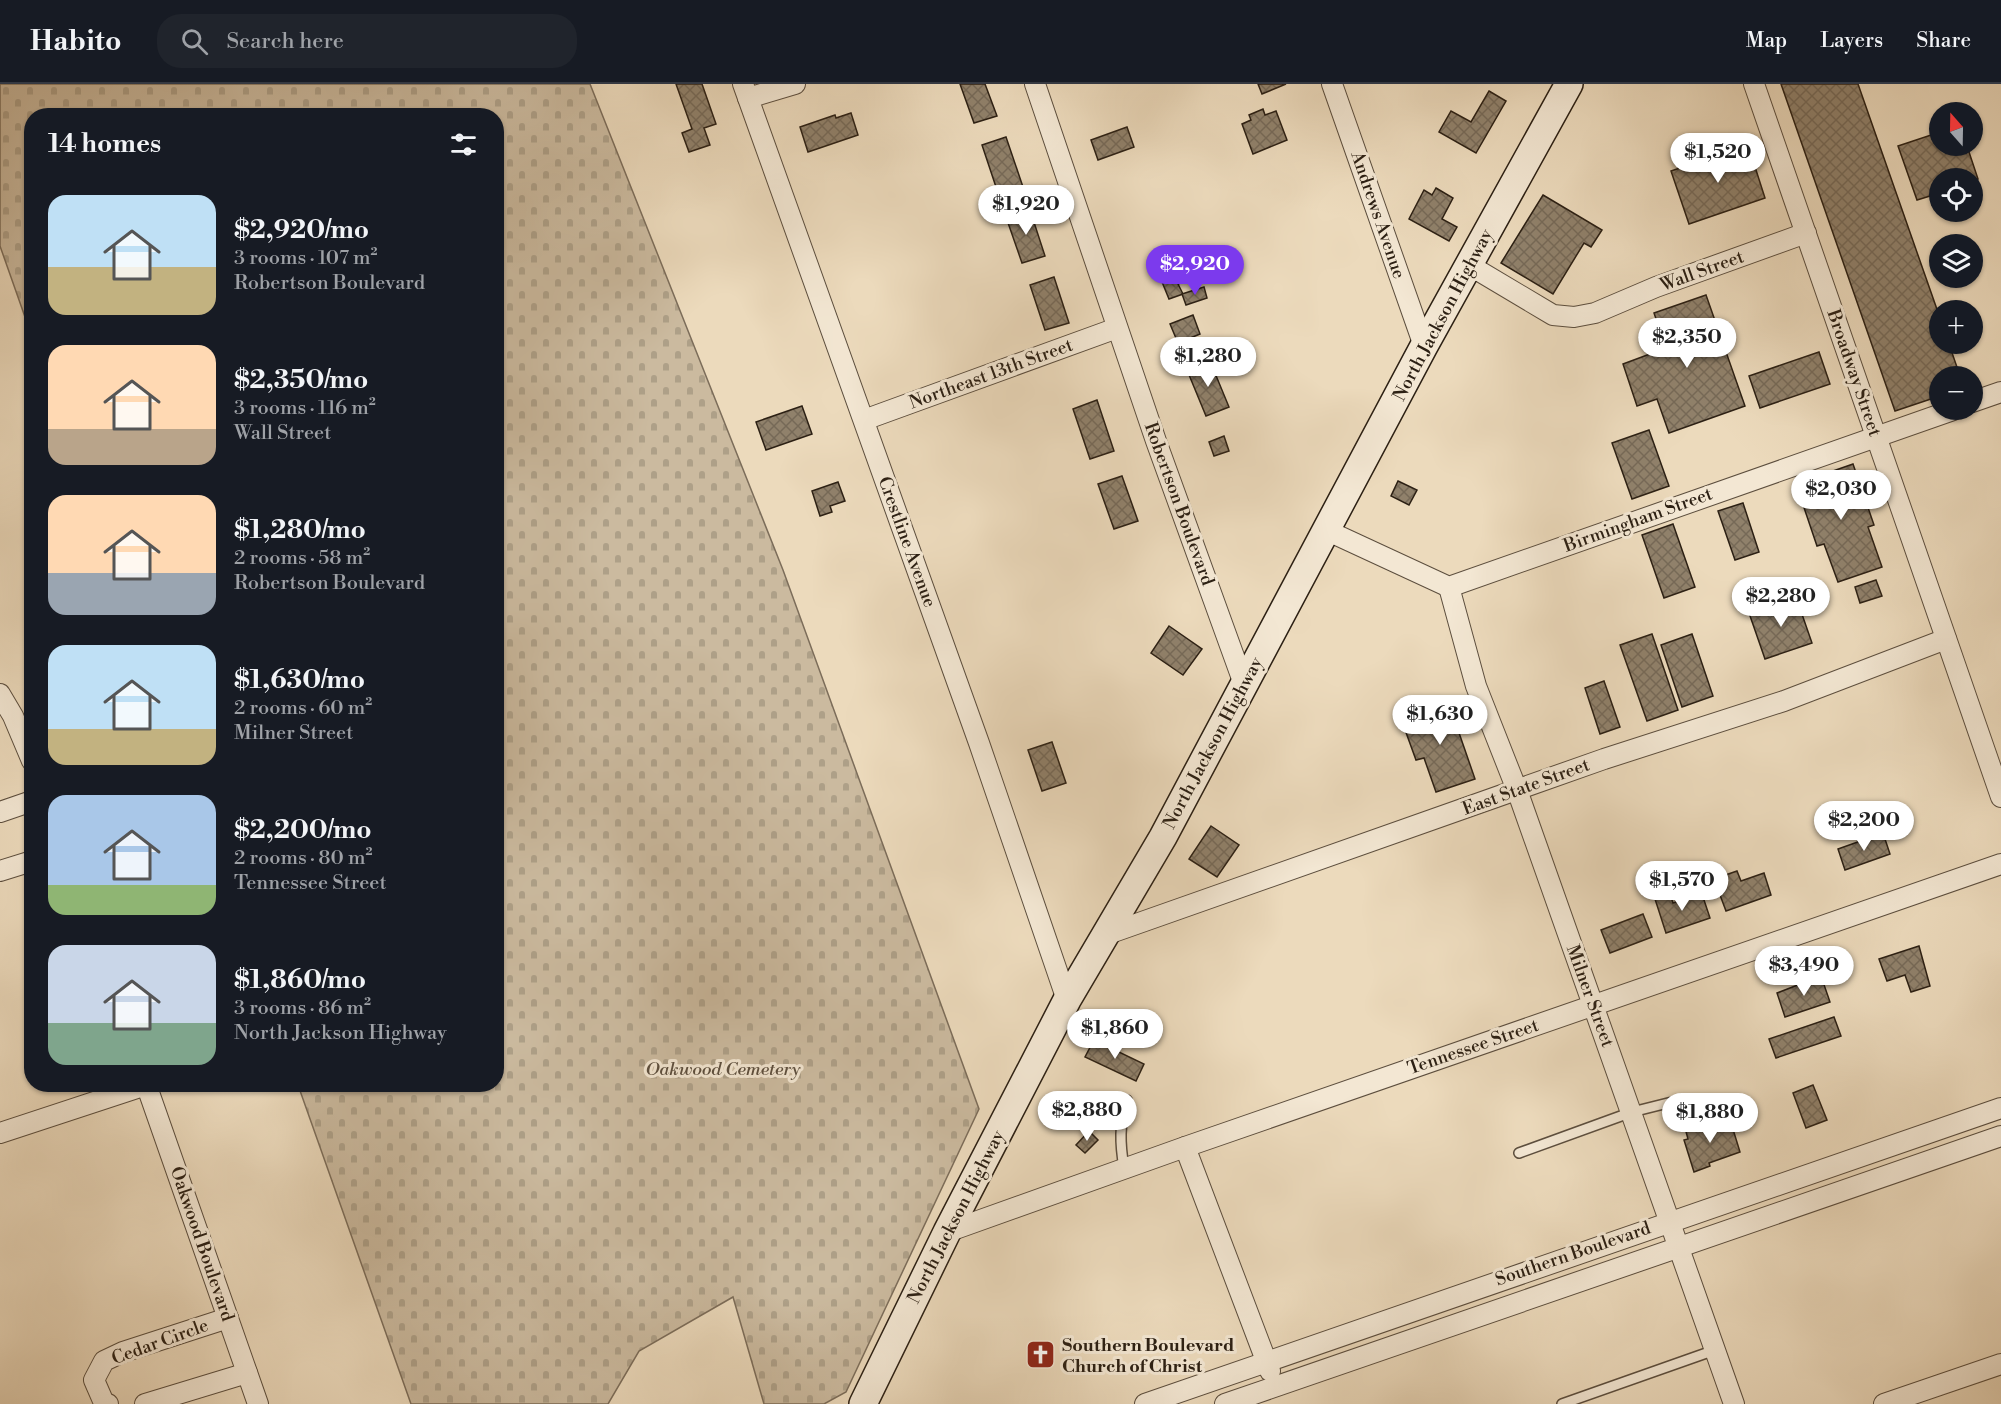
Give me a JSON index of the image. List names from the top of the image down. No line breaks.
{"streets":{"main road":["North Jackson Highway"],"street":["Andrews Avenue","Wall Street","Broadway Street","Northeast 13th Street","Robertson Boulevard","Birmingham Street","Crestline Avenue","East State Street","Milner Street","Tennessee Street","Oakwood Boulevard","Southern Boulevard","Cedar Circle"]},"crossings":[["Andrews Avenue","North Jackson Highway"],["Wall Street","North Jackson Highway"],["Wall Street","Broadway Street"],["North Jackson Highway","Robertson Boulevard"],["North Jackson Highway","Crestline Avenue"],["North Jackson Highway","East State Street"],["North Jackson Highway","Tennessee Street"],["Broadway Street","Birmingham Street"],["Broadway Street","East State Street"],["Northeast 13th Street","Robertson Boulevard"],["Northeast 13th Street","Crestline Avenue"],["Birmingham Street","Milner Street"],["East State Street","Milner Street"],["Milner Street","Tennessee Street"],["Milner Street","Southern Boulevard"],["Oakwood Boulevard","Cedar Circle"]],"parks":["Oakwood Cemetery"],"places":{"church":["Southern Boulevard Church of Christ"]},"north":"top","page":{"header":"Habito","search":"Search here","nav":["Map","Layers","Share"],"map_buttons":["+","−"],"heading":"14 homes","price":["$1,520","$1,920","$2,920","$2,350","$1,280","$2,030","$2,280","$1,630","$2,200","$1,570","$3,490","$1,860","$2,880","$1,880"],"list":[{"name":"$2,920/mo","note":"3 rooms · 107 m² · Robertson Boulevard"},{"name":"$2,350/mo","note":"3 rooms · 116 m² · Wall Street"},{"name":"$1,280/mo","note":"2 rooms · 58 m² · Robertson Boulevard"},{"name":"$1,630/mo","note":"2 rooms · 60 m² · Milner Street"},{"name":"$2,200/mo","note":"2 rooms · 80 m² · Tennessee Street"},{"name":"$1,860/mo","note":"3 rooms · 86 m² · North Jackson Highway"}]}}
